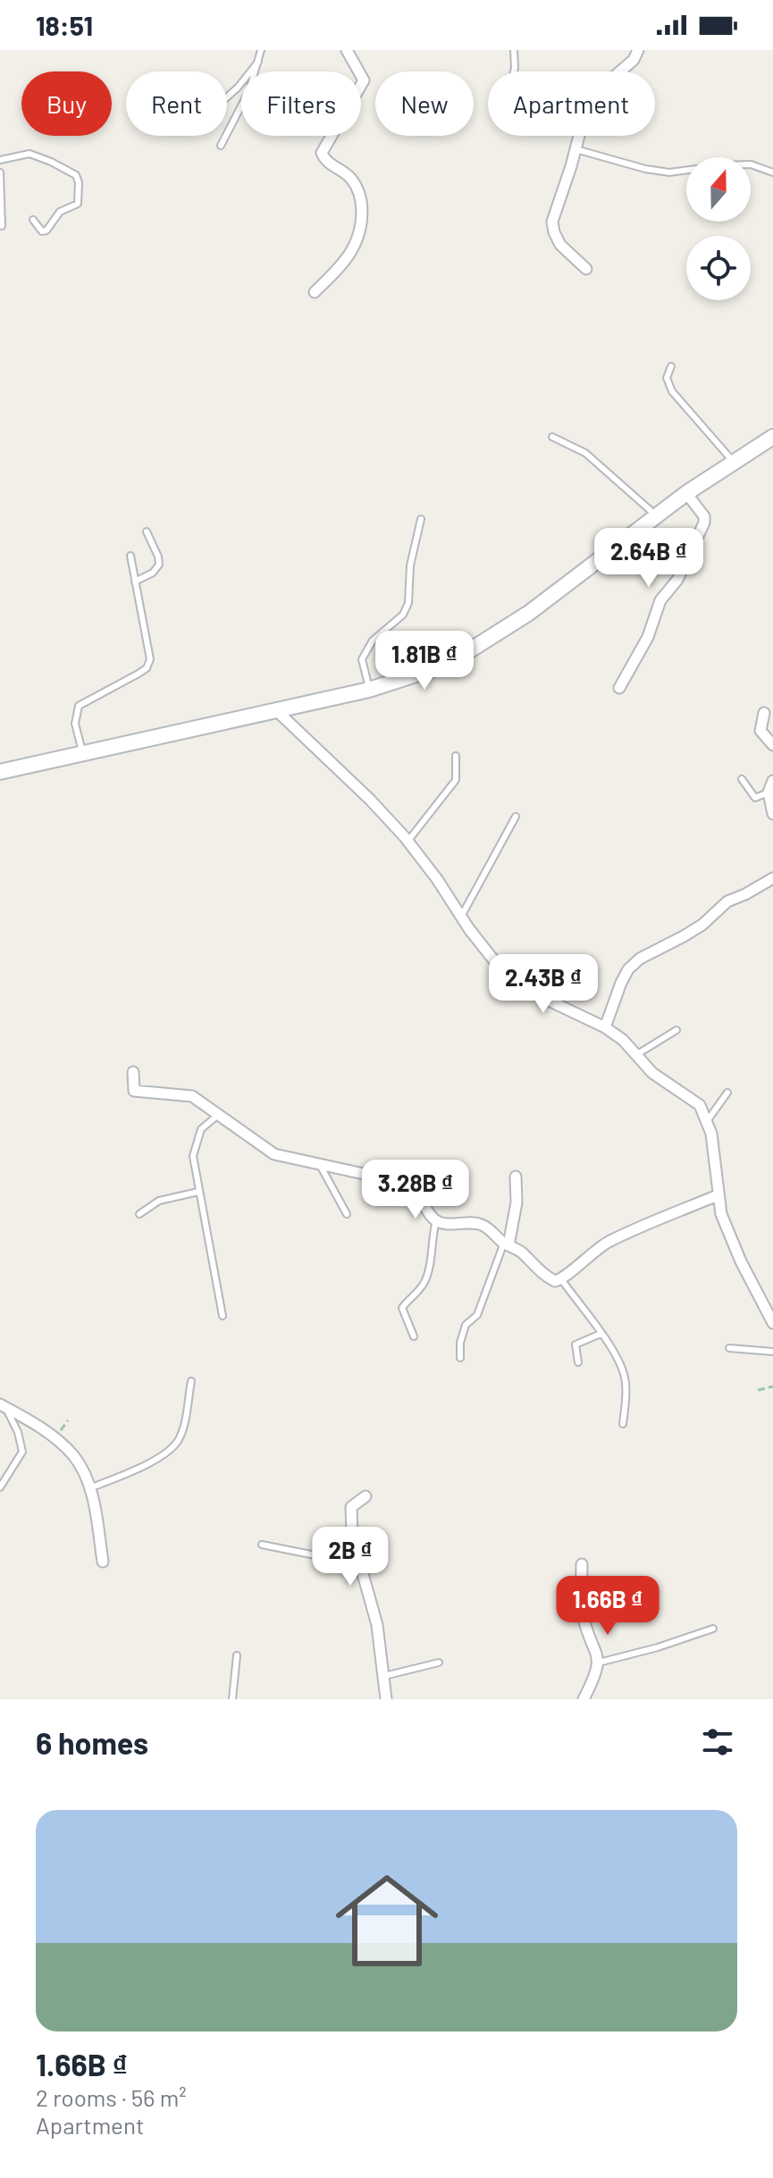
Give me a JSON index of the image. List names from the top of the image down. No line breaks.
{"north":"top","page":{"status":"18:51","chip":["Buy","Rent","Filters","New","Apartment"],"price":["2.64B ₫","1.81B ₫","2.43B ₫","3.28B ₫","2B ₫","1.66B ₫"],"heading":"6 homes","list":[{"name":"1.66B ₫","note":"2 rooms · 56 m² · Apartment"}]}}
